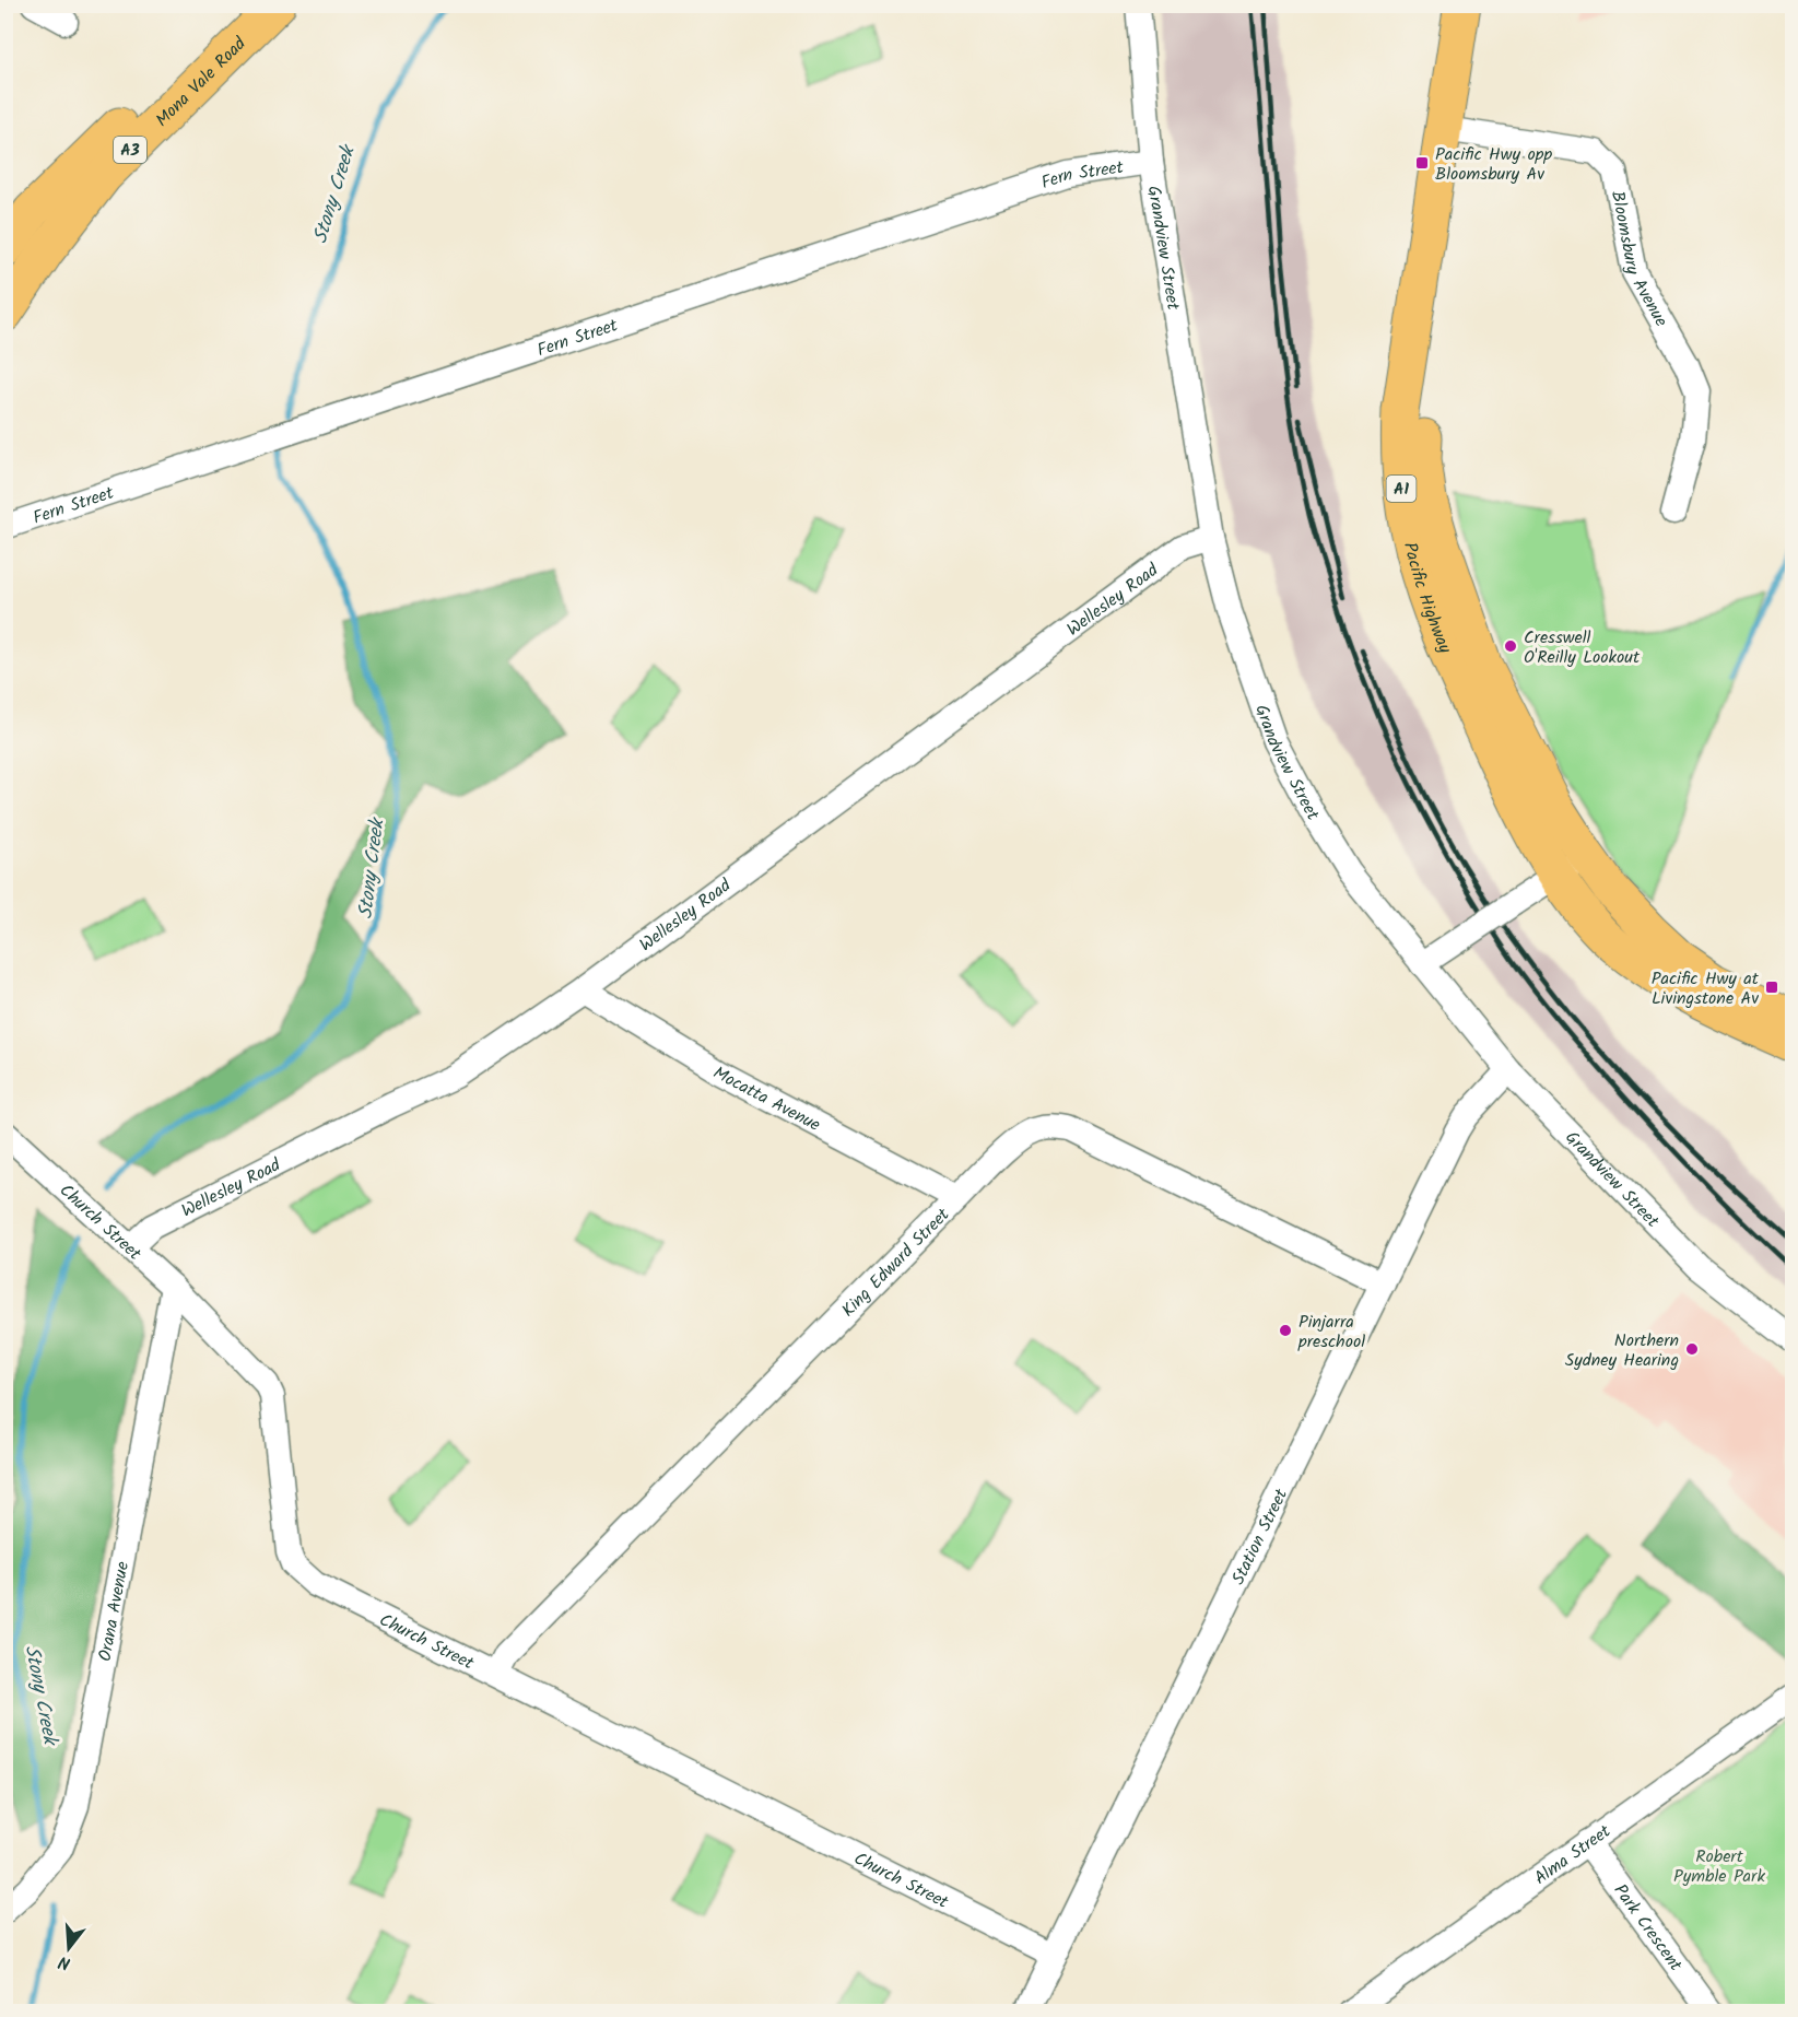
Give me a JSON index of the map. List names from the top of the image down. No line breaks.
{"streets":{"highway":["Mona Vale Road","A3","A1","Pacific Highway"],"street":["Fern Street","Grandview Street","Bloomsbury Avenue","Wellesley Road","Mocatta Avenue","Church Street","King Edward Street","Station Street","Orana Avenue","Alma Street","Park Crescent"]},"crossings":[["Fern Street","Grandview Street"],["Grandview Street","Wellesley Road"],["Grandview Street","Station Street"],["Bloomsbury Avenue","Pacific Highway"],["Wellesley Road","Mocatta Avenue"],["Wellesley Road","Church Street"],["Mocatta Avenue","King Edward Street"],["Church Street","King Edward Street"],["Church Street","Station Street"],["Church Street","Orana Avenue"],["King Edward Street","Station Street"],["Alma Street","Park Crescent"]],"water":["Stony Creek"],"parks":["Robert Pymble Park"],"places":{"transit":["Pacific Hwy opp Bloomsbury Av","Pacific Hwy at Livingstone Av"],"other":["Cresswell O'Reilly Lookout","Pinjarra preschool","Northern Sydney Hearing"]},"north":"bottom"}
